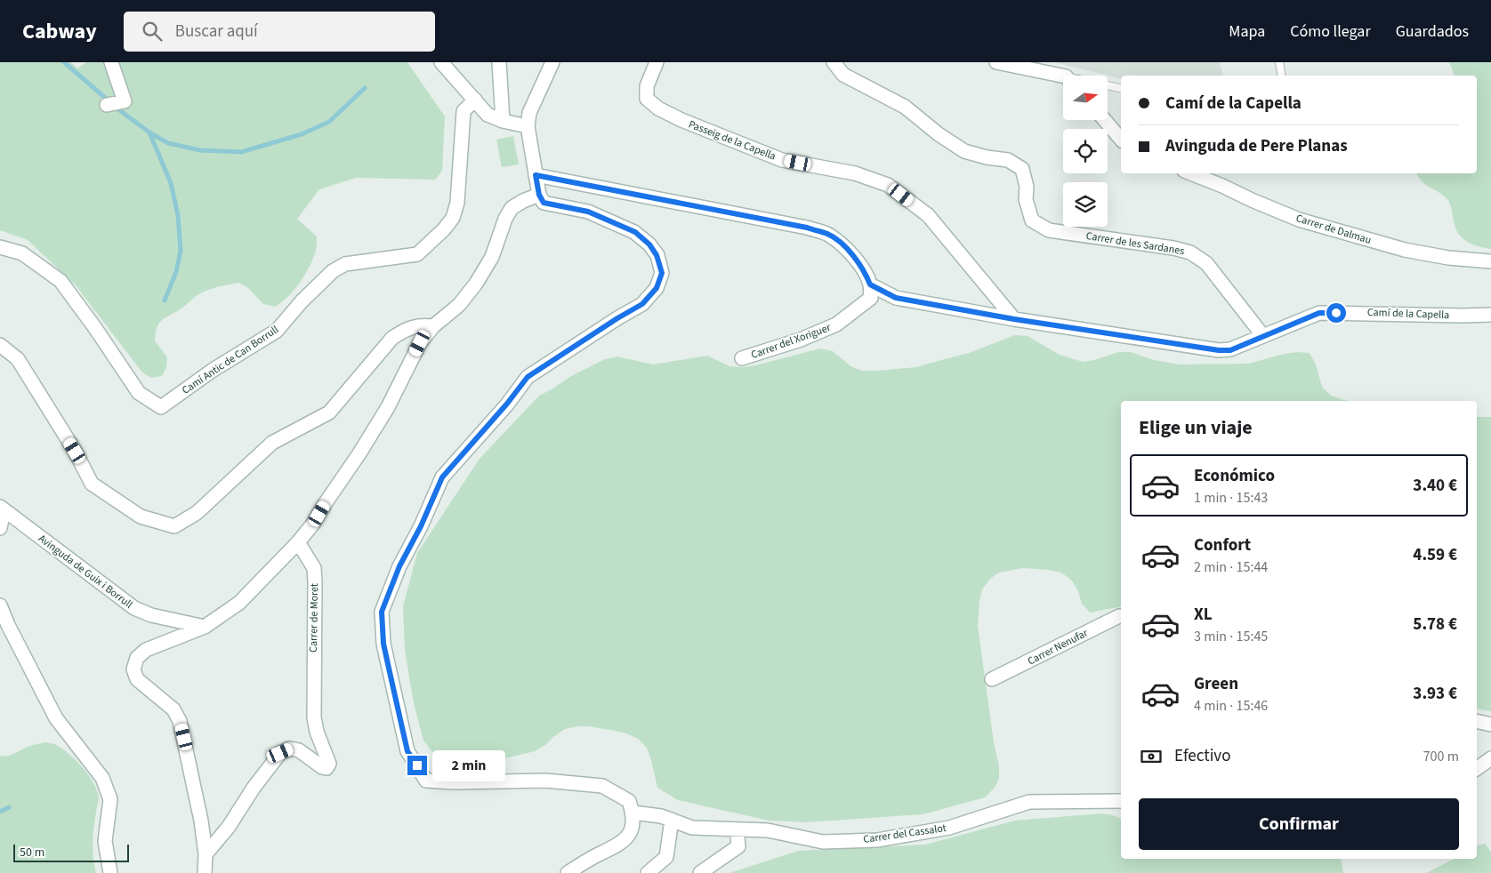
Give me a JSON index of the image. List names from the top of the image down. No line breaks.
{"streets":{"street":["Passeig de la Capella","Carrer de Dalmau","Carrer de les Sardanes","Camí de la Capella","Carrer del Xoriguer","Camí Antic de Can Borrull","Avinguda de Guix i Borrull","Carrer de Moret","Carrer Nenufar","Carrer del Cassalot"]},"crossings":[["Passeig de la Capella","Camí de la Capella"],["Carrer de les Sardanes","Camí de la Capella"],["Camí de la Capella","Carrer del Xoriguer"]],"scale_bar":"50 m","north":"right","page":{"header":"Cabway","search":"Buscar aquí","nav":["Mapa","Cómo llegar","Guardados"],"banner":["Camí de la Capella","Avinguda de Pere Planas"],"heading":"Elige un viaje","list":[{"name":"Económico","note":"1 min · 15:43","value":"3.40 €"},{"name":"Confort","note":"2 min · 15:44","value":"4.59 €"},{"name":"XL","note":"3 min · 15:45","value":"5.78 €"},{"name":"Green","note":"4 min · 15:46","value":"3.93 €"}],"pay":["Efectivo","700 m"],"bubble":"2 min","buttons":"Confirmar","scale":"50 m"}}
